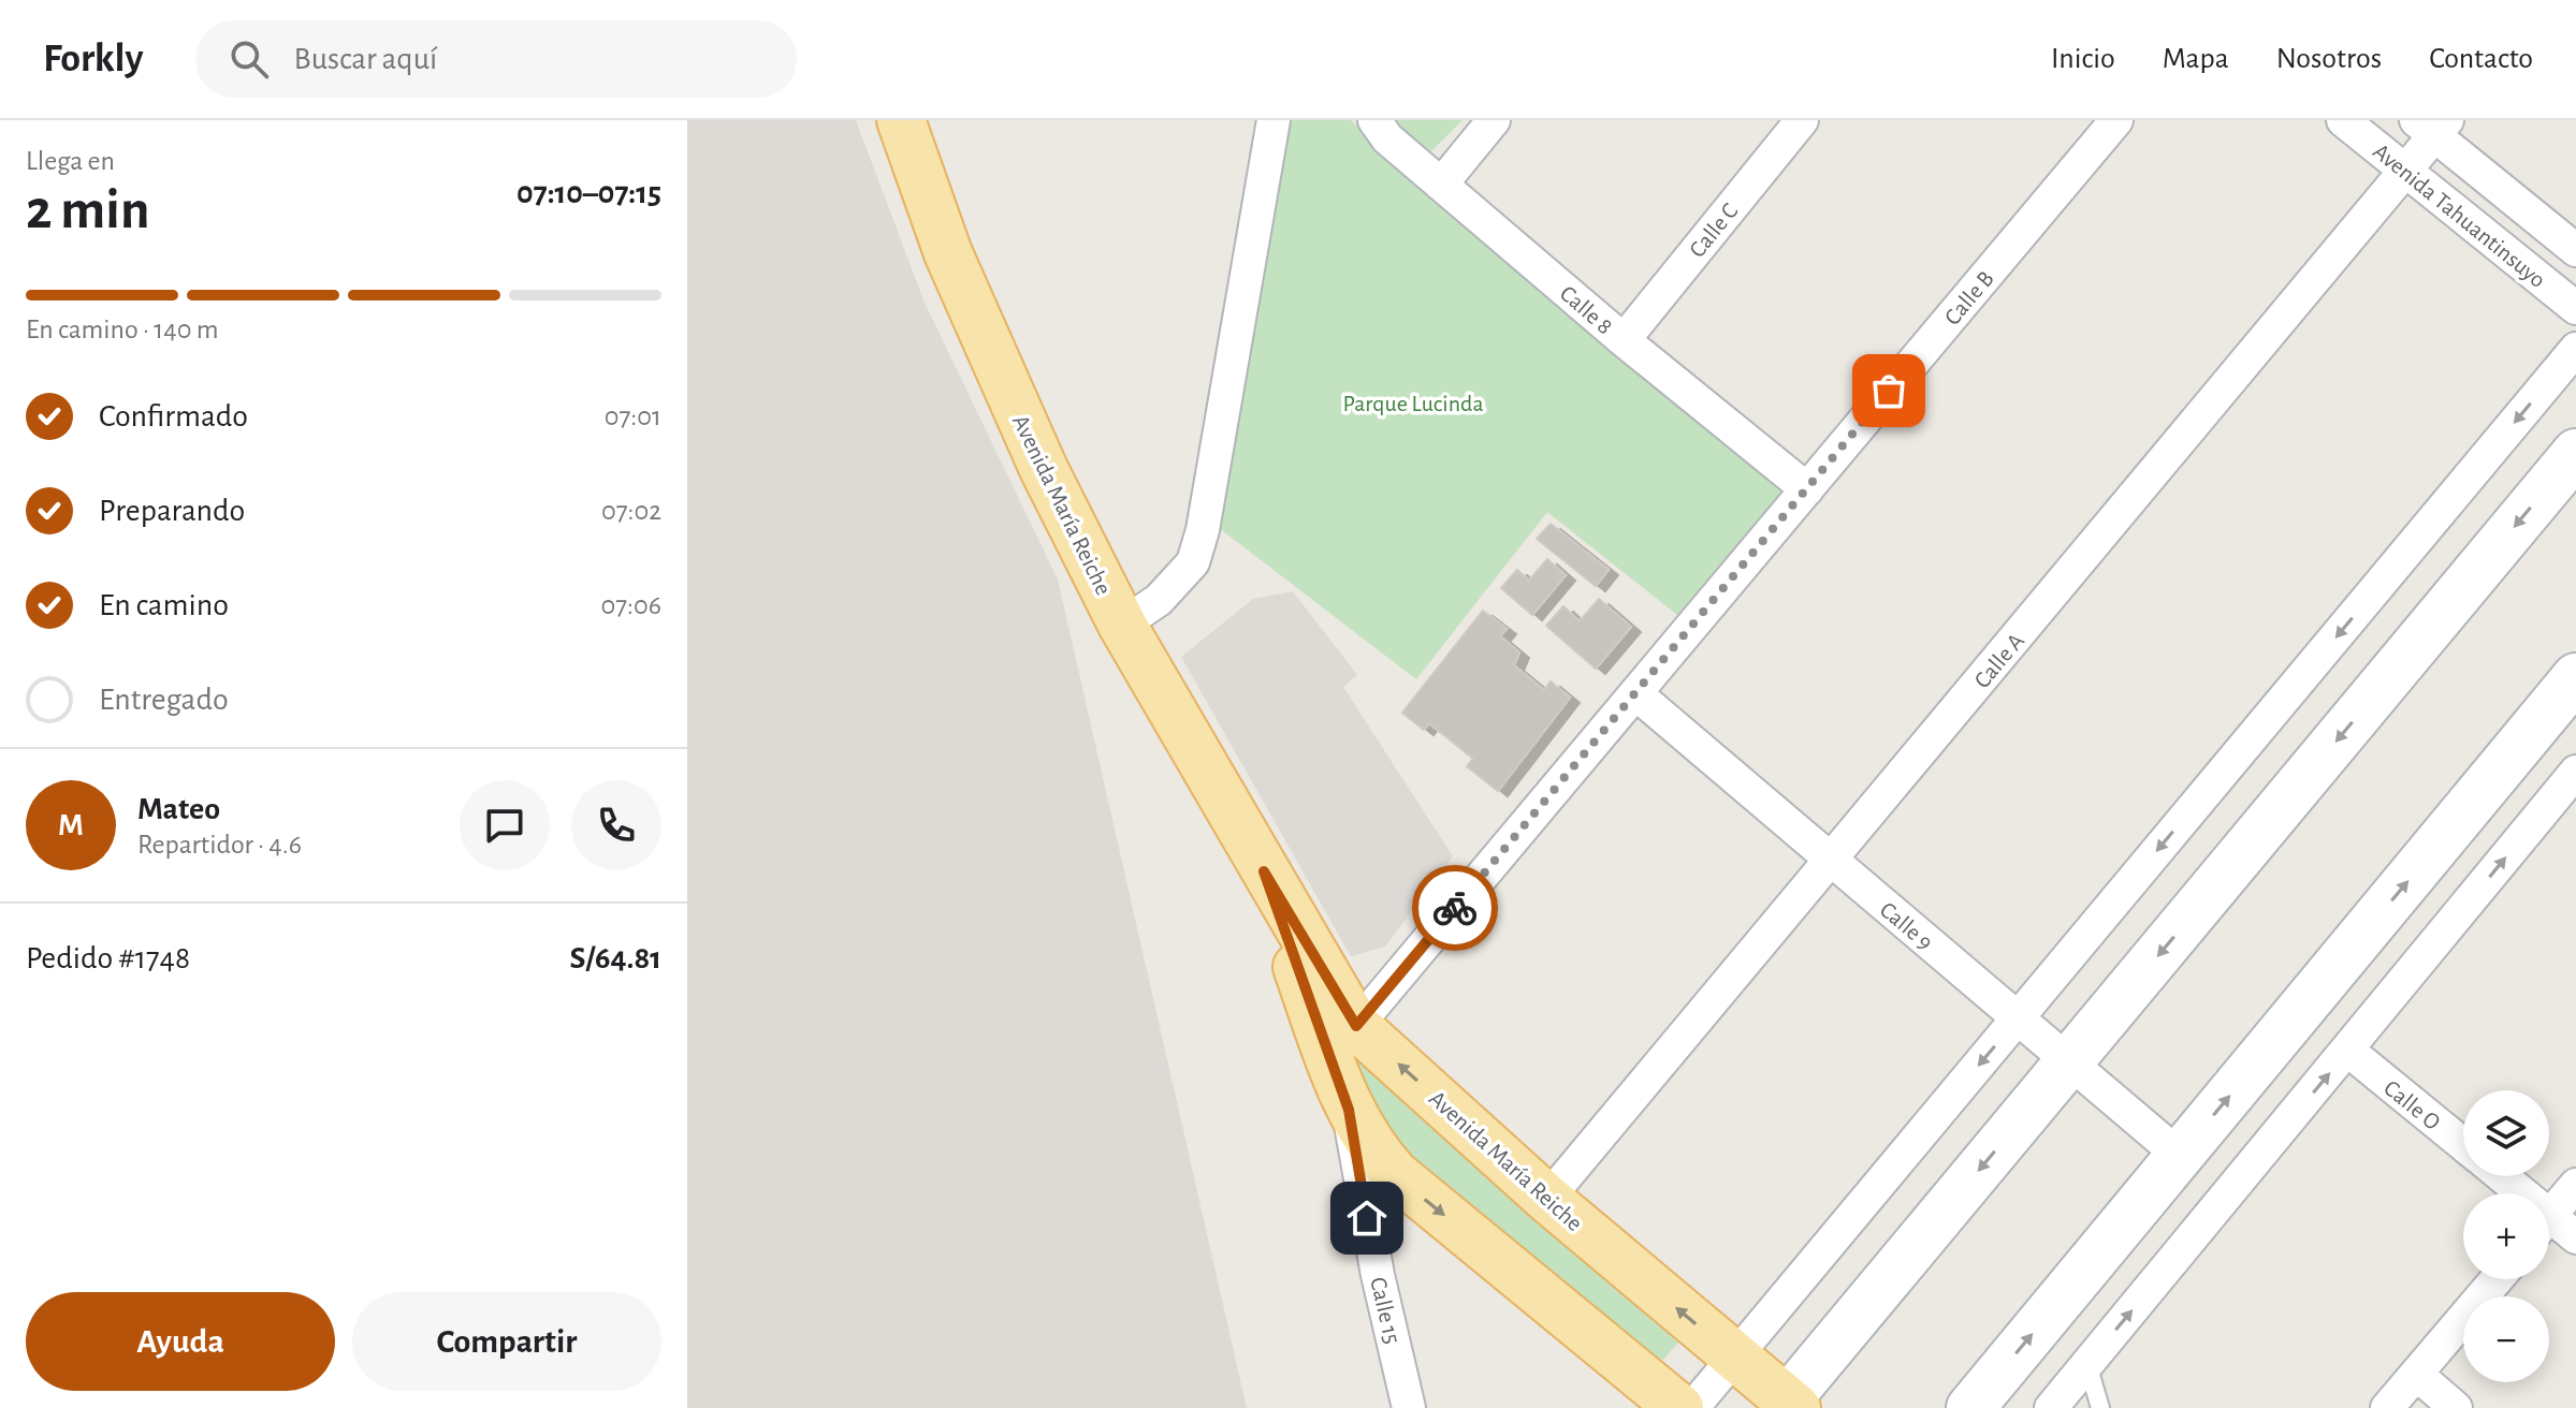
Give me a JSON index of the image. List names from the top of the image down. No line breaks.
{"streets":{"main road":["Avenida María Reiche"],"street":["Avenida Tahuantinsuyo","Calle C","Calle B","Calle 8","Calle A","Calle 9","Calle O","Calle 15"]},"crossings":[["Avenida Tahuantinsuyo","Calle A"],["Calle C","Calle 8"],["Calle B","Calle 8"],["Calle B","Avenida María Reiche"],["Calle B","Calle 9"],["Avenida María Reiche","Calle A"],["Avenida María Reiche","Calle 15"],["Calle A","Calle 9"]],"parks":["Parque Lucinda"],"page":{"header":"Forkly","search":"Buscar aquí","nav":["Inicio","Mapa","Nosotros","Contacto"],"heading":["2 min","Llega en","07:10–07:15"],"panel":["Mateo","Repartidor · 4.6","Pedido #1748","S/64.81"],"bar":"En camino · 140 m","list":[["Confirmado","07:01"],["Preparando","07:02"],["En camino","07:06"],"Entregado"],"round":"M","map_buttons":["+","−"],"buttons":["Ayuda","Compartir"]}}
